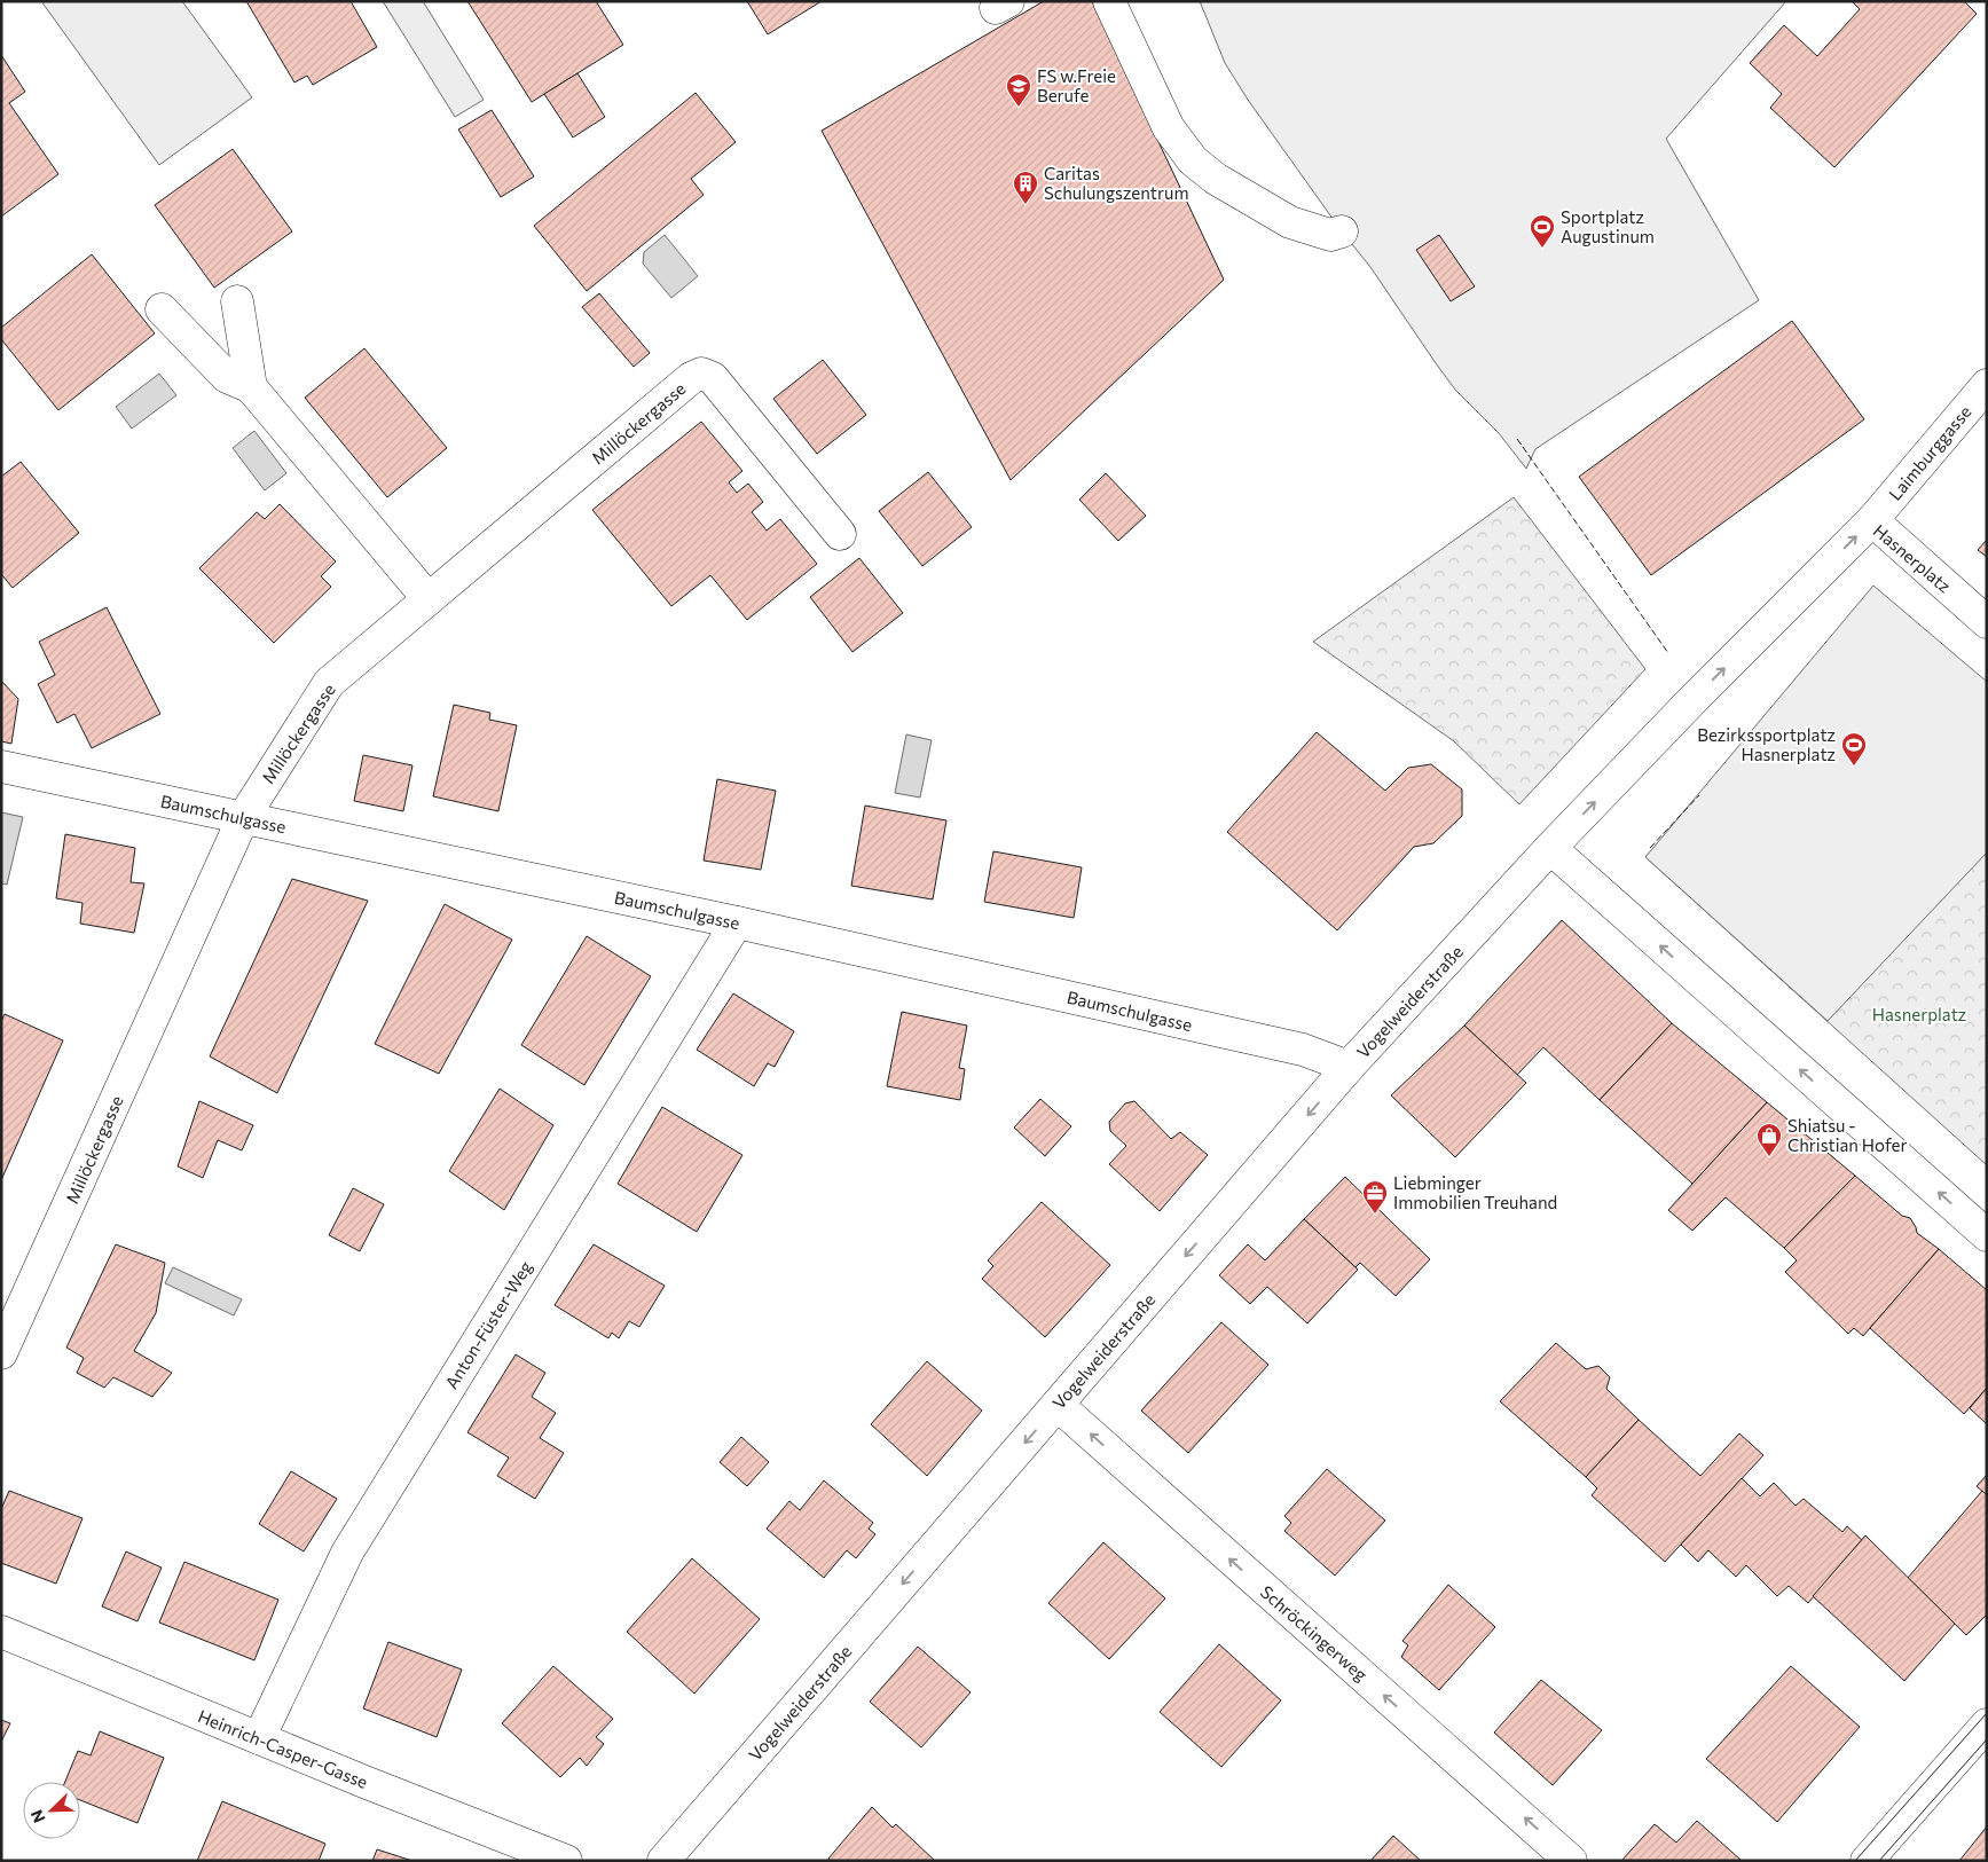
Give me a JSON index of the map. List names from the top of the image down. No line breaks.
{"streets":{"street":["Millöckergasse","Laimburggasse","Hasnerplatz","Baumschulgasse","Vogelweiderstraße","Anton-Füster-Weg","Schröckingerweg","Heinrich-Casper-Gasse"]},"crossings":[["Millöckergasse","Baumschulgasse"],["Laimburggasse","Hasnerplatz"],["Hasnerplatz","Vogelweiderstraße"],["Baumschulgasse","Vogelweiderstraße"],["Baumschulgasse","Anton-Füster-Weg"],["Vogelweiderstraße","Schröckingerweg"],["Anton-Füster-Weg","Heinrich-Casper-Gasse"]],"one_way":["Hasnerplatz","Vogelweiderstraße","Schröckingerweg"],"parks":["Hasnerplatz"],"places":{"school or university":["FS w.Freie Berufe"],"building":["Caritas Schulungszentrum"],"sports":["Sportplatz Augustinum","Bezirkssportplatz Hasnerplatz"],"shop":["Shiatsu - Christian Hofer"],"office":["Liebminger Immobilien Treuhand"]},"north":"bottom left"}
